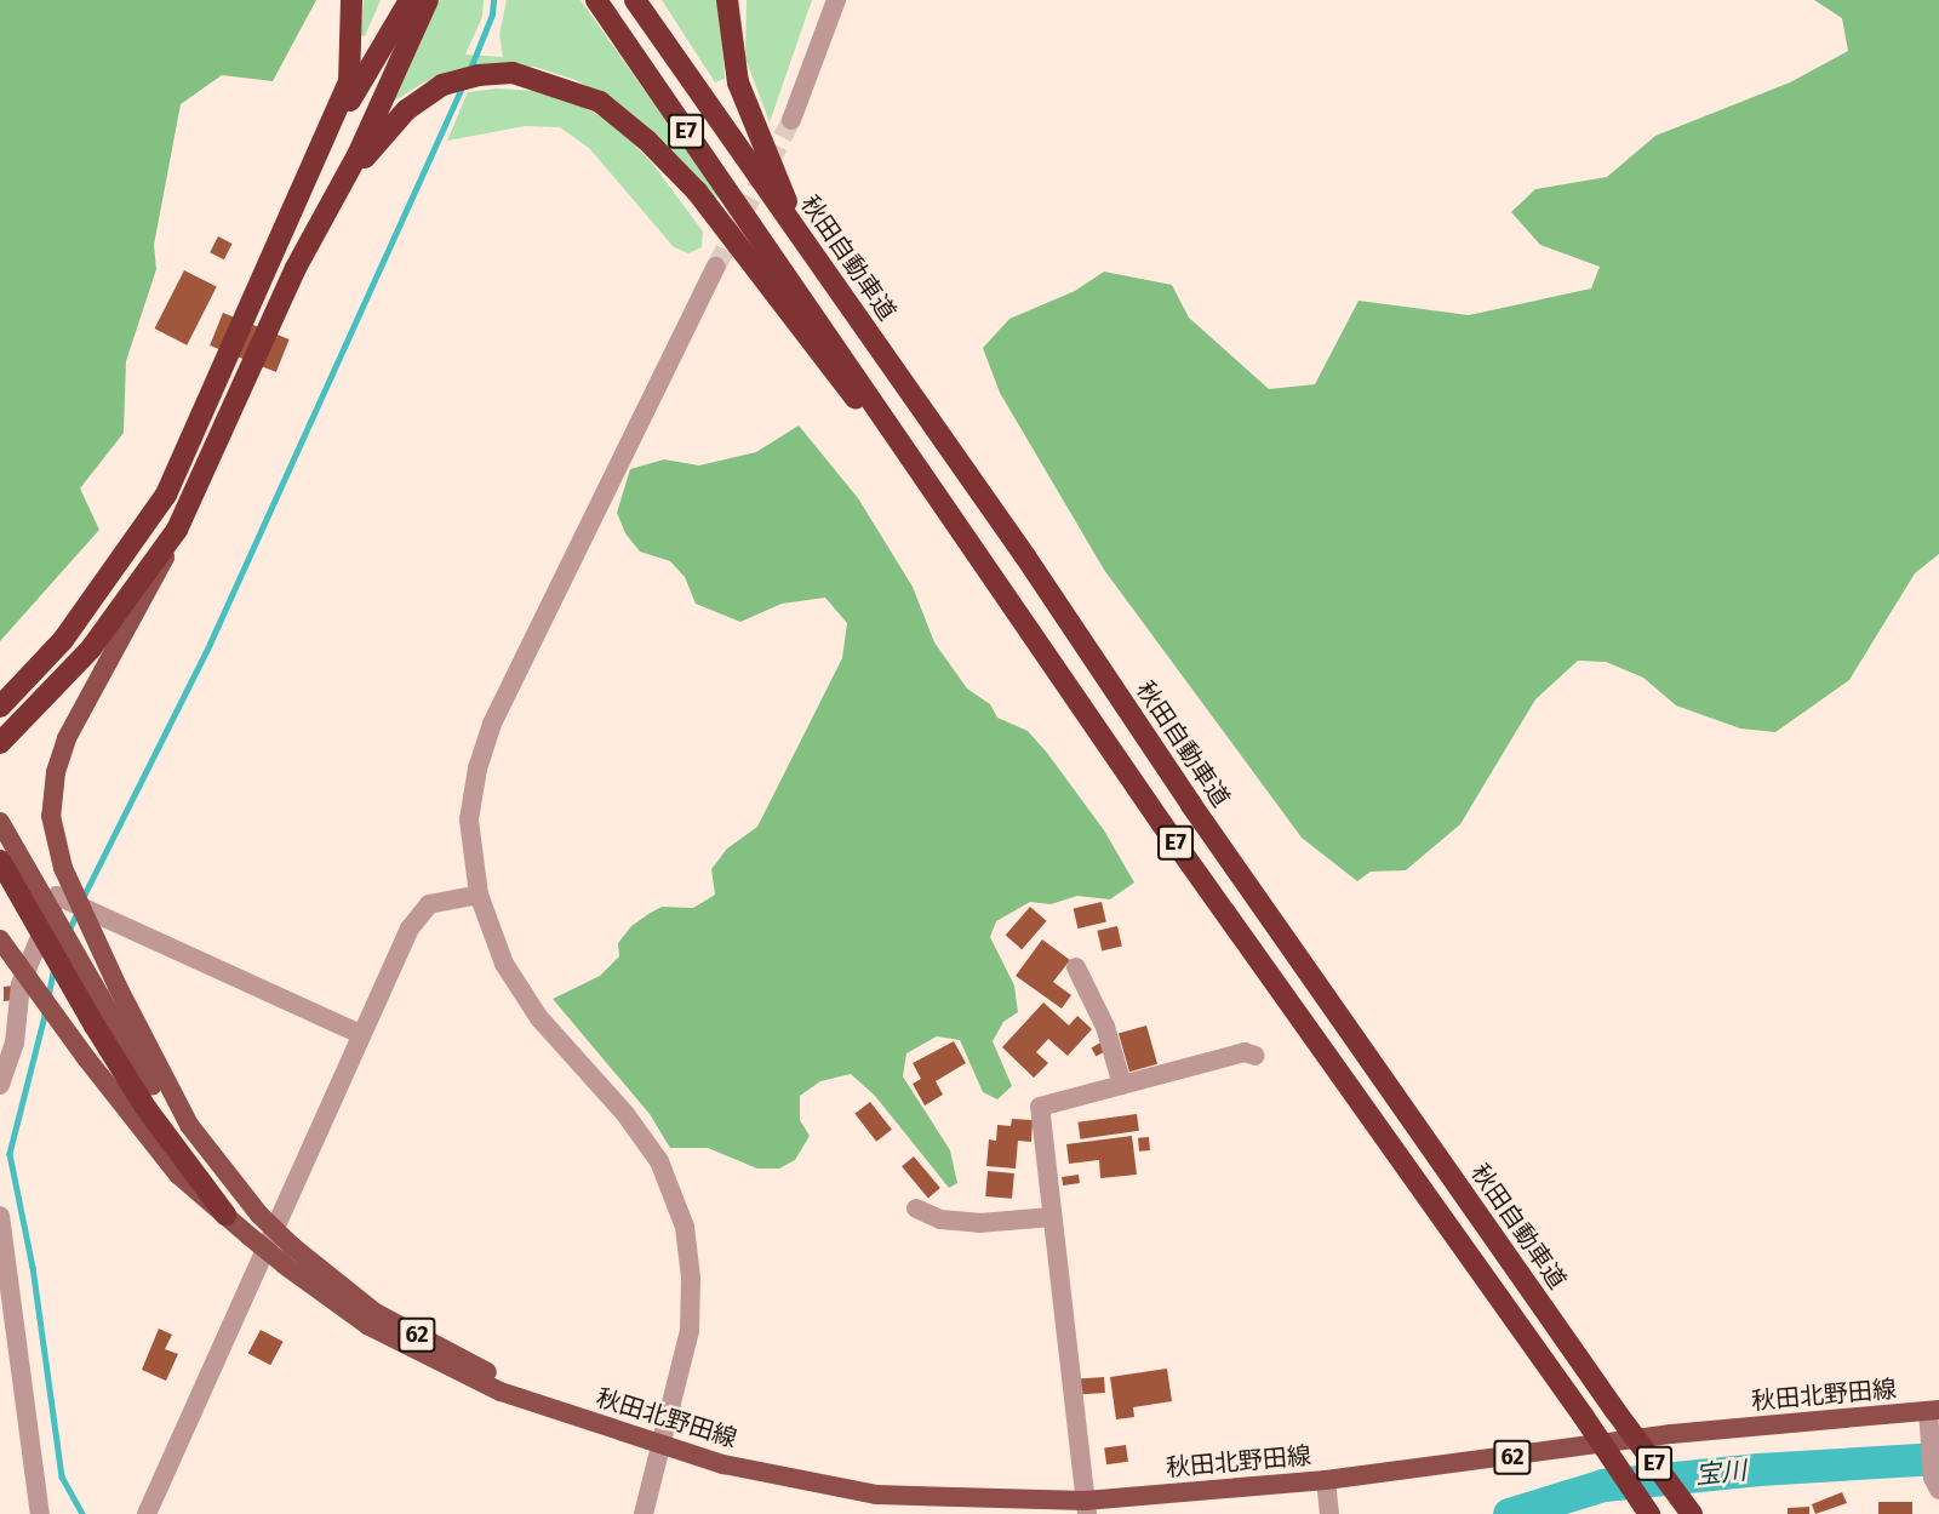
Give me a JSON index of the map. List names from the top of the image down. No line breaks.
{"streets":{"highway":["E7","秋田自動車道"],"main road":["62","秋田北野田線"]},"crossings":[["62","秋田北野田線"]],"water":["宝川"]}
